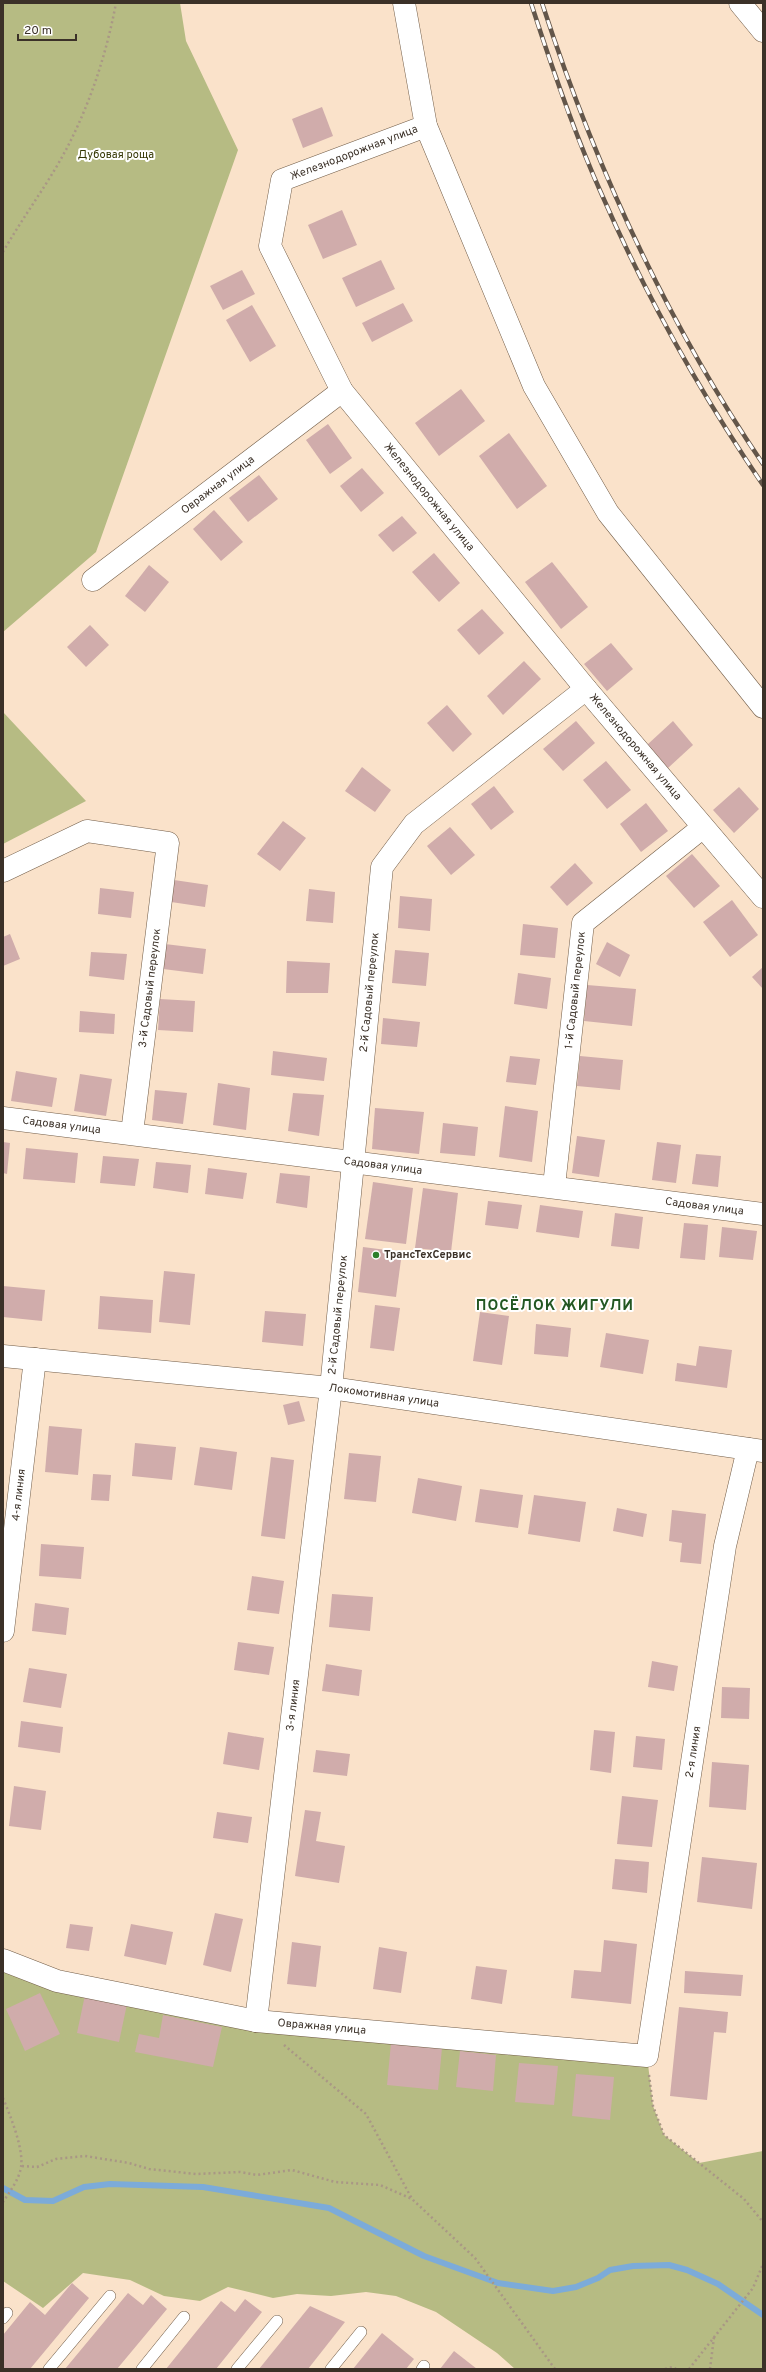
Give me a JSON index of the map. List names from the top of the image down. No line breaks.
{"streets":{"street":["Железнодорожная улица","Овражная улица","3-й Садовый переулок","1-й Садовый переулок","2-й Садовый переулок","Садовая улица","Локомотивная улица","4-я линия","3-я линия","2-я линия"]},"crossings":[["Железнодорожная улица","Овражная улица"],["Железнодорожная улица","1-й Садовый переулок"],["Железнодорожная улица","2-й Садовый переулок"],["Овражная улица","3-я линия"],["Овражная улица","2-я линия"],["3-й Садовый переулок","Садовая улица"],["1-й Садовый переулок","Садовая улица"],["2-й Садовый переулок","Садовая улица"],["2-й Садовый переулок","Локомотивная улица"],["2-й Садовый переулок","3-я линия"],["Локомотивная улица","4-я линия"],["Локомотивная улица","3-я линия"],["Локомотивная улица","2-я линия"]],"districts":["ПОСЁЛОК ЖИГУЛИ"],"parks":["Дубовая роща"],"places":["ТрансТехСервис"],"scale_bar":"20 m"}
